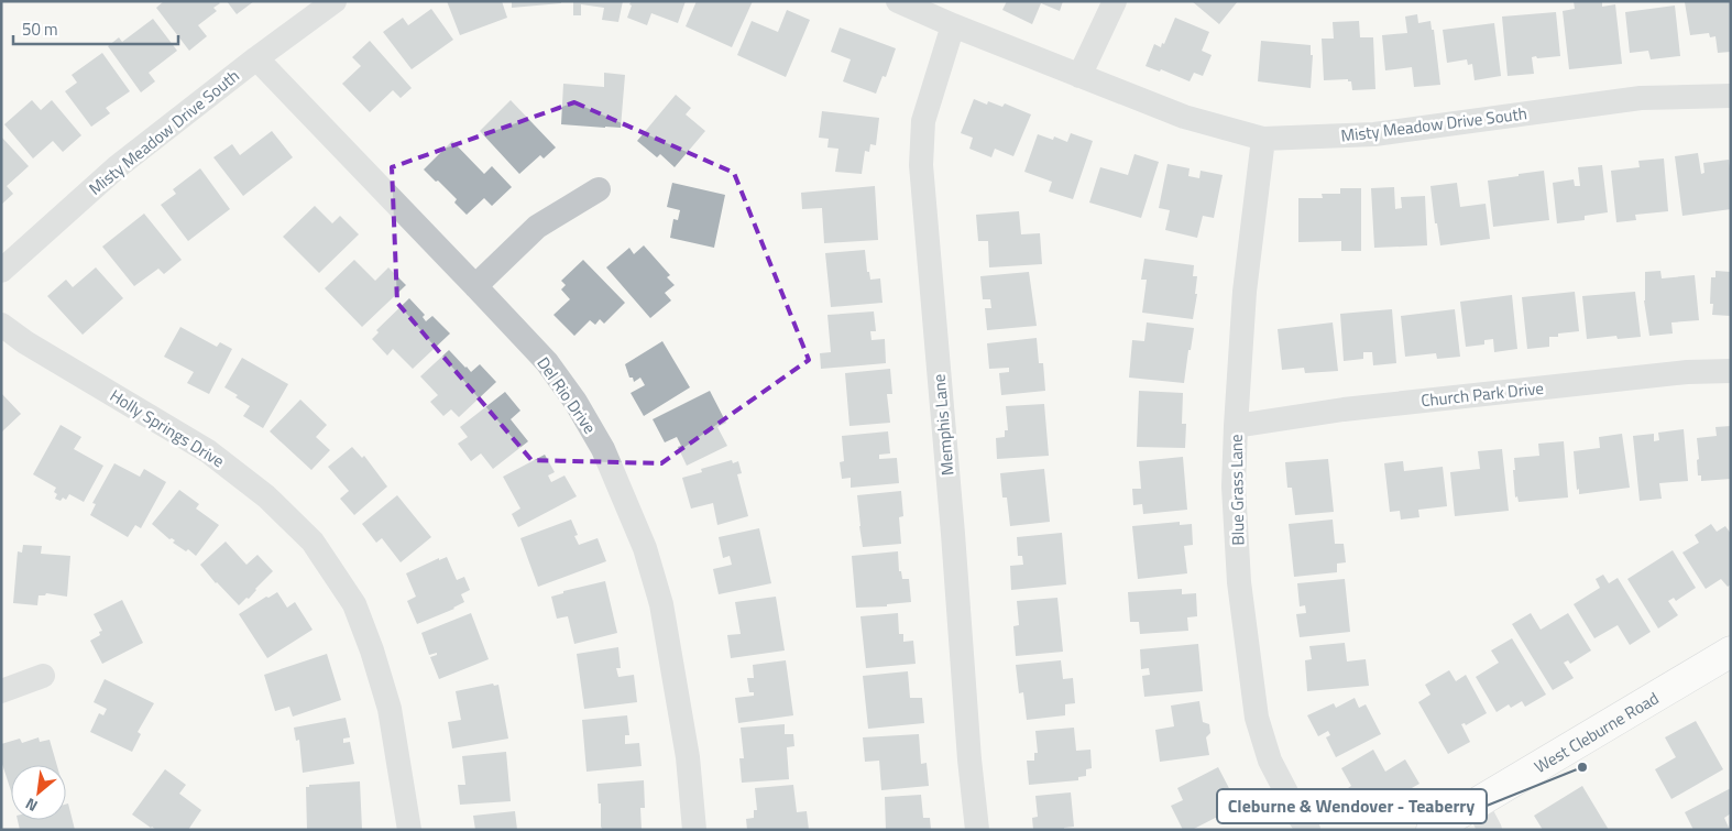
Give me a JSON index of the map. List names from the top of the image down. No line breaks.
{"streets":{"street":["Misty Meadow Drive South","Church Park Drive","Del Rio Drive","Memphis Lane","Holly Springs Drive","Blue Grass Lane","West Cleburne Road"]},"crossings":[["Misty Meadow Drive South","Del Rio Drive"],["Misty Meadow Drive South","Memphis Lane"],["Misty Meadow Drive South","Blue Grass Lane"],["Church Park Drive","Blue Grass Lane"]],"places":["Cleburne & Wendover - Teaberry"],"scale_bar":"50 m","north":"bottom left"}
